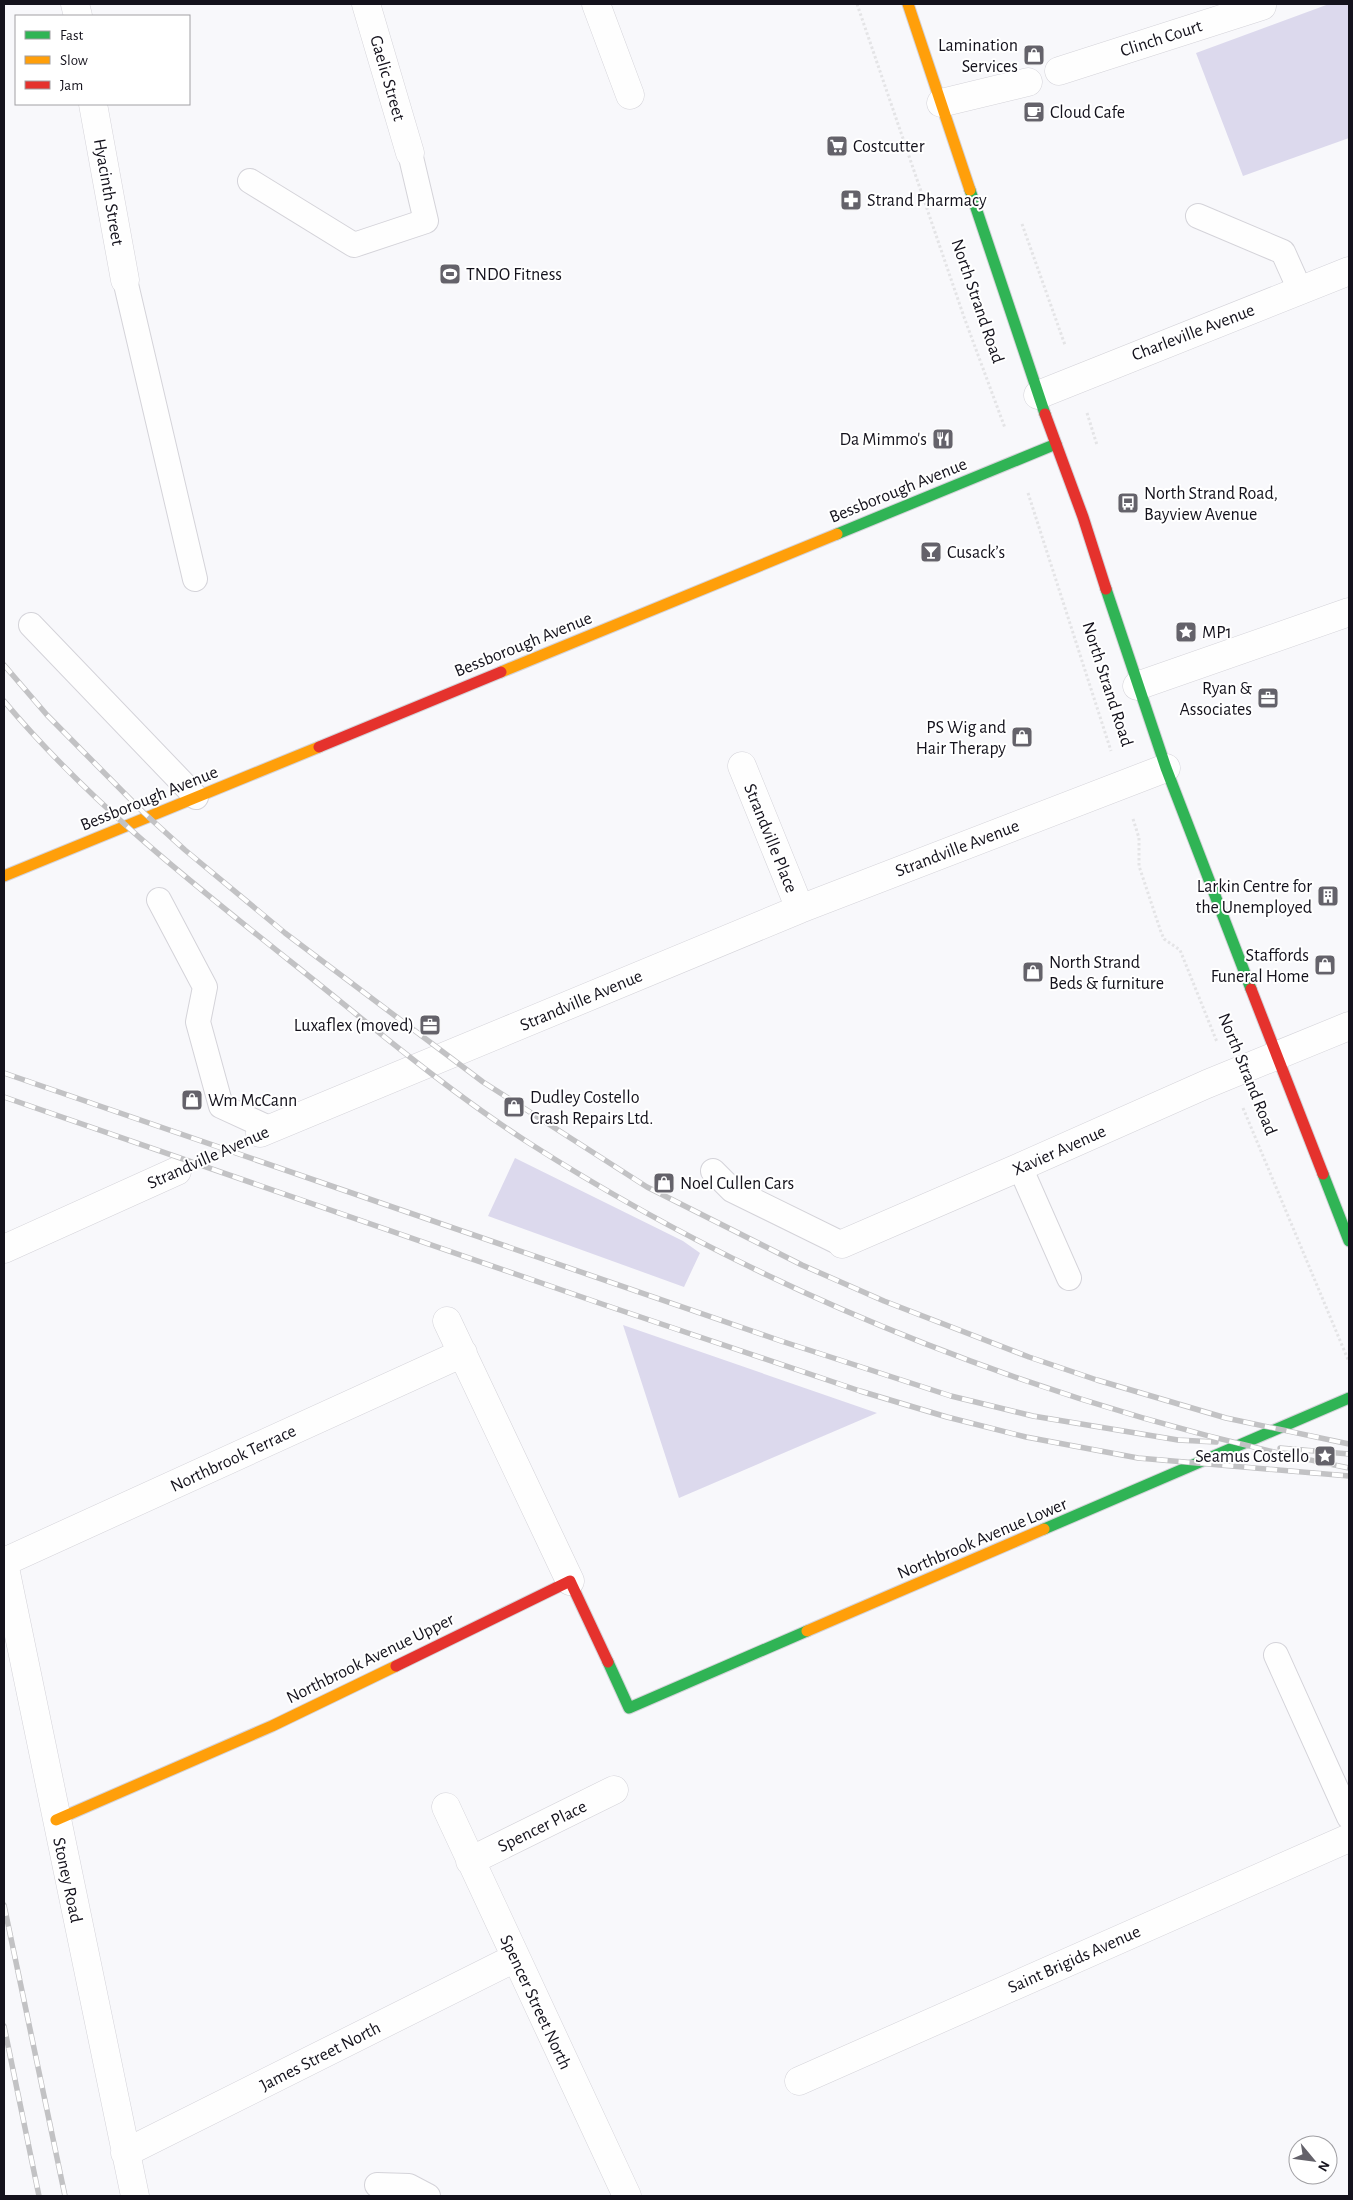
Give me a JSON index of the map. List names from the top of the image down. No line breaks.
{"streets":{"street":["Clinch Court","Gaelic Street","Hyacinth Street","North Strand Road","Charleville Avenue","Bessborough Avenue","Strandville Place","Strandville Avenue","Xavier Avenue","Northbrook Terrace","Northbrook Avenue Lower","Northbrook Avenue Upper","Spencer Place","Stoney Road","Saint Brigids Avenue","Spencer Street North","James Street North"]},"crossings":[["North Strand Road","Charleville Avenue"],["North Strand Road","Bessborough Avenue"],["North Strand Road","Strandville Avenue"],["North Strand Road","Xavier Avenue"],["Strandville Place","Strandville Avenue"],["Northbrook Terrace","Stoney Road"],["Northbrook Avenue Lower","Northbrook Avenue Upper"],["Northbrook Avenue Upper","Stoney Road"],["Spencer Place","Spencer Street North"],["Stoney Road","James Street North"],["Spencer Street North","James Street North"]],"places":{"shop":["Lamination Services","PS Wig and Hair Therapy","Staffords Funeral Home","North Strand Beds & furniture","Wm McCann","Dudley Costello Crash Repairs Ltd.","Noel Cullen Cars"],"cafe":["Cloud Cafe"],"supermarket":["Costcutter"],"pharmacy":["Strand Pharmacy"],"sports":["TNDO Fitness"],"restaurant":["Da Mimmo's"],"bus stop":["North Strand Road, Bayview Avenue"],"bar":["Cusack’s"],"place":["MP1","Seamus Costello"],"office":["Ryan & Associates","Luxaflex (moved)"],"building":["Larkin Centre for the Unemployed"]},"legend":["Fast","Slow","Jam"],"north":"bottom right"}
